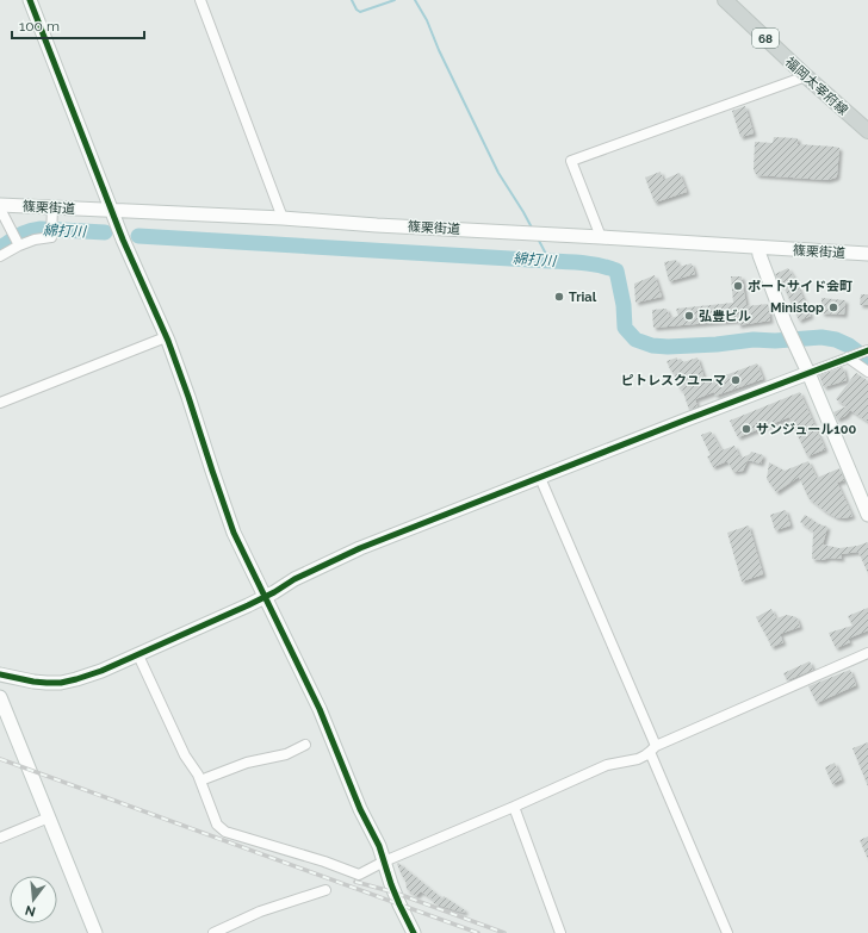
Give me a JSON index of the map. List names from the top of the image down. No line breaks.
{"streets":{"main road":["68","福岡太宰府線"],"street":["篠栗街道"]},"water":["綿打川"],"places":["ポートサイド会町","Trial","Ministop","弘豊ビル","ピトレスクユーマ","サンジュール100"],"scale_bar":"100 m","north":"bottom"}
